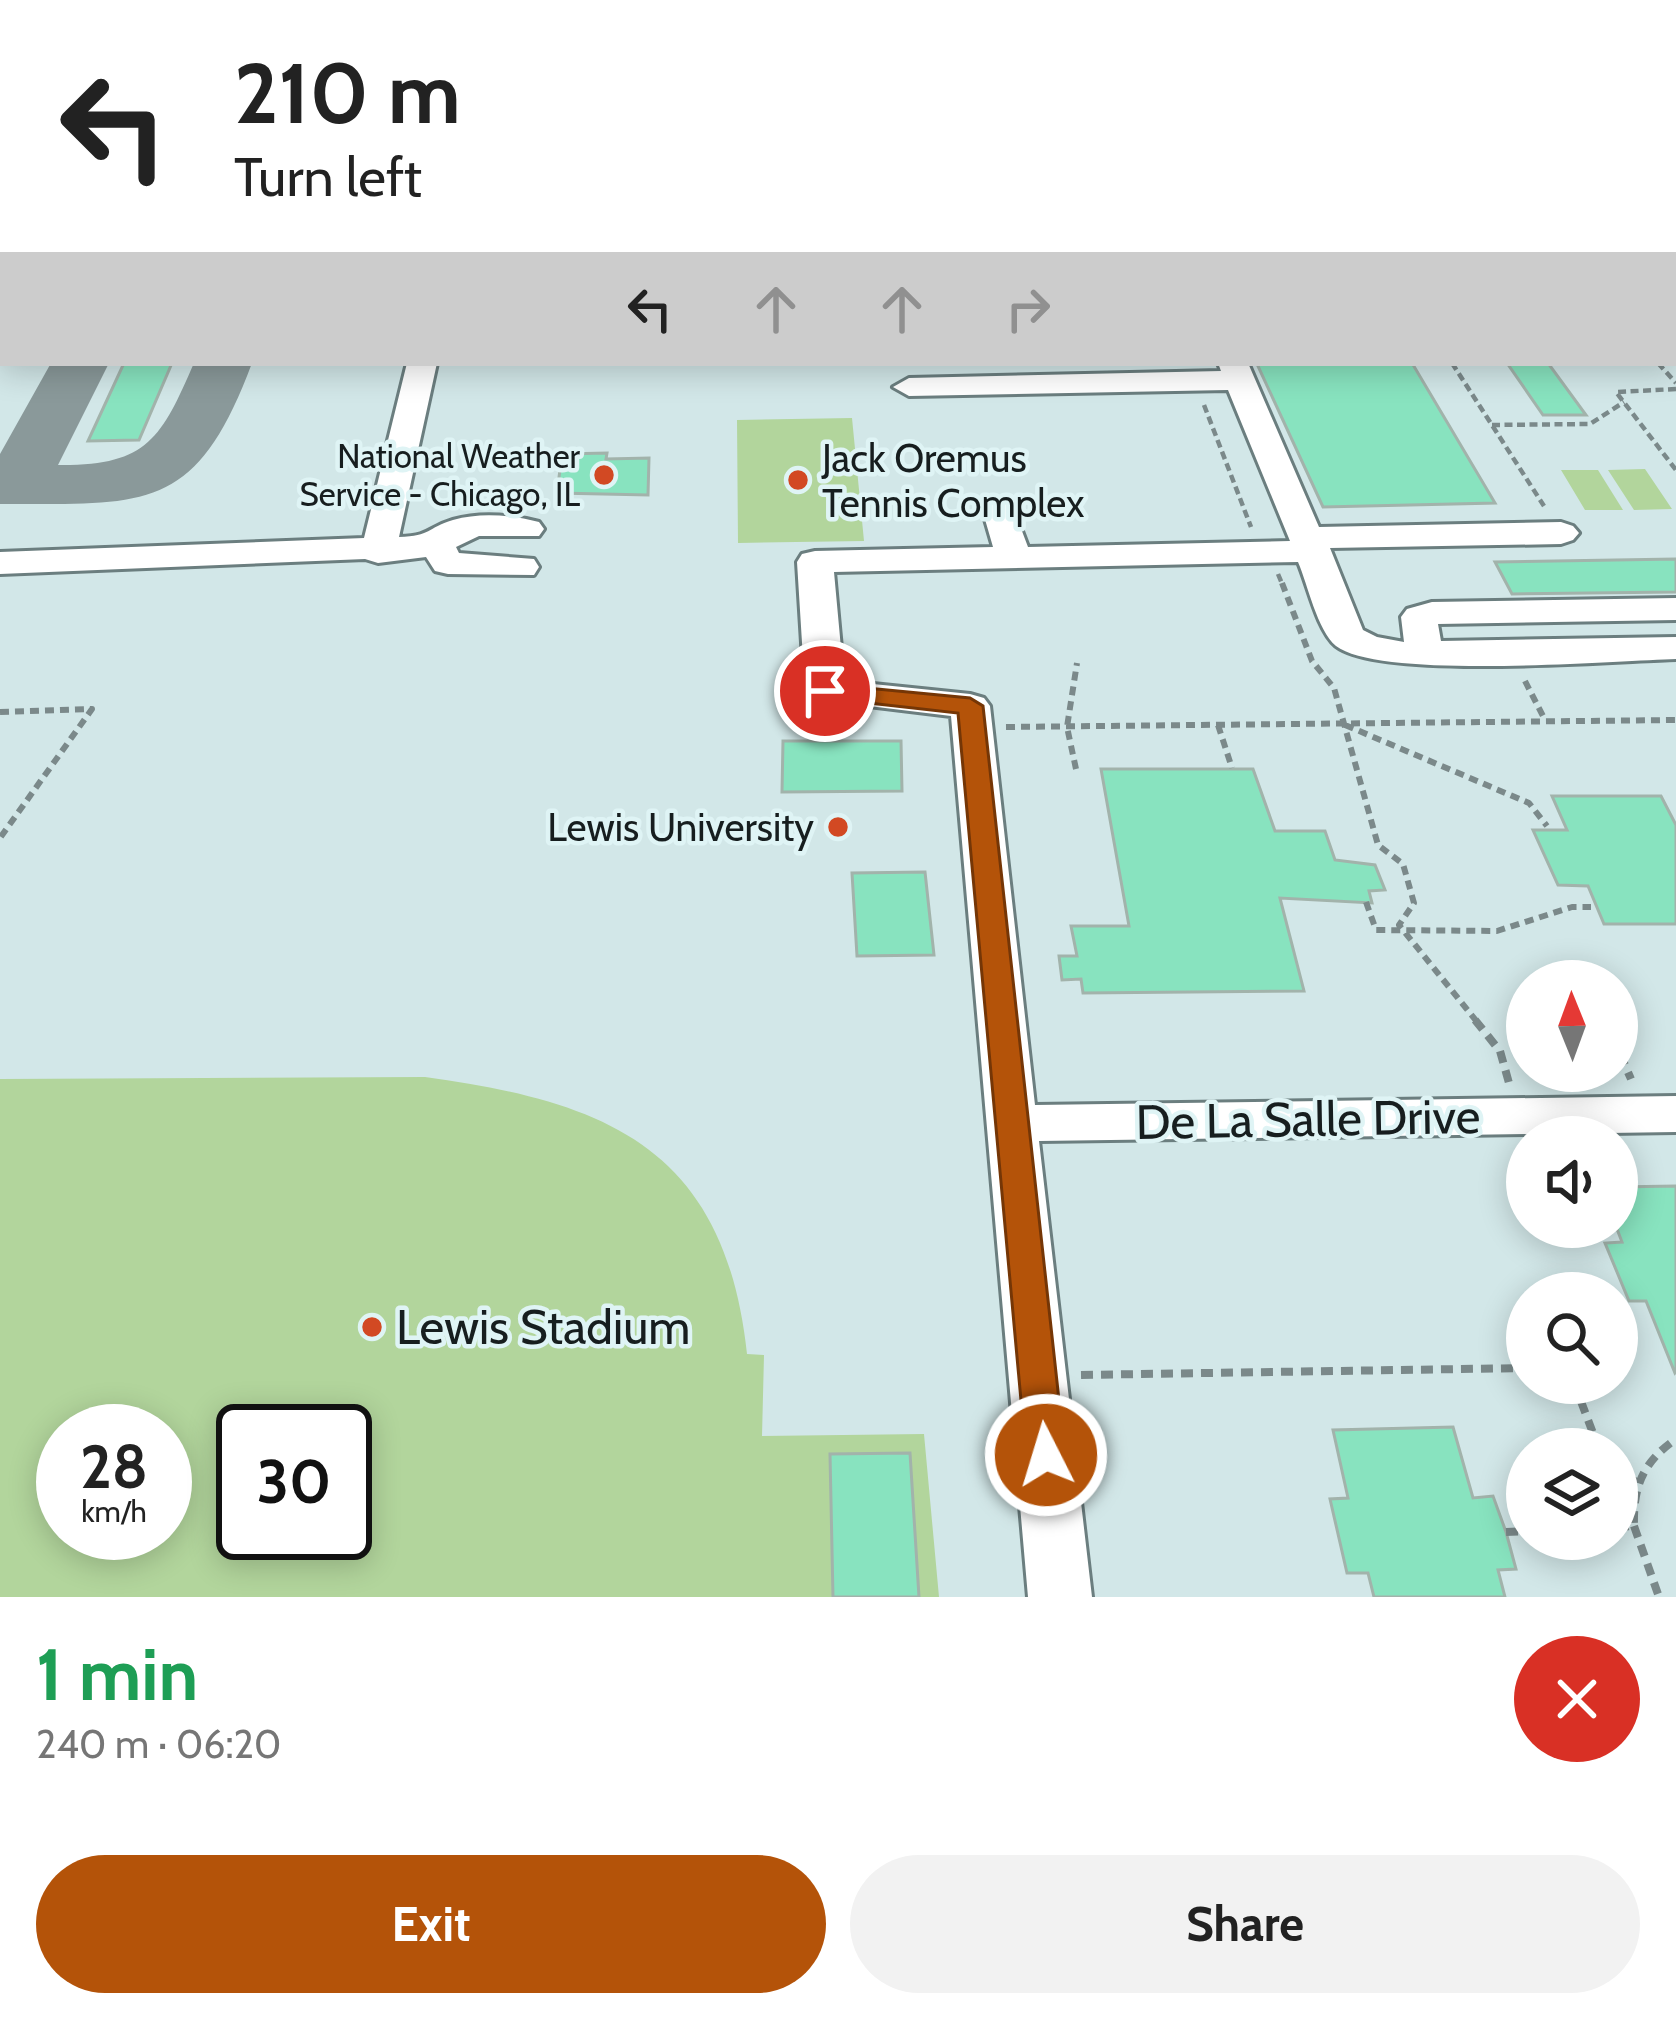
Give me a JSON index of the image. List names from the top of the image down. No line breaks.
{"streets":{"street":["De La Salle Drive"]},"places":["National Weather Service - Chicago, IL","Jack Oremus Tennis Complex","Lewis University","Lewis Stadium"],"north":"top","page":{"turn":["210 m","Turn left"],"speed":"28 km/h","limit":"30","heading":["1 min","240 m · 06:20"],"buttons":["Exit","Share"]}}
